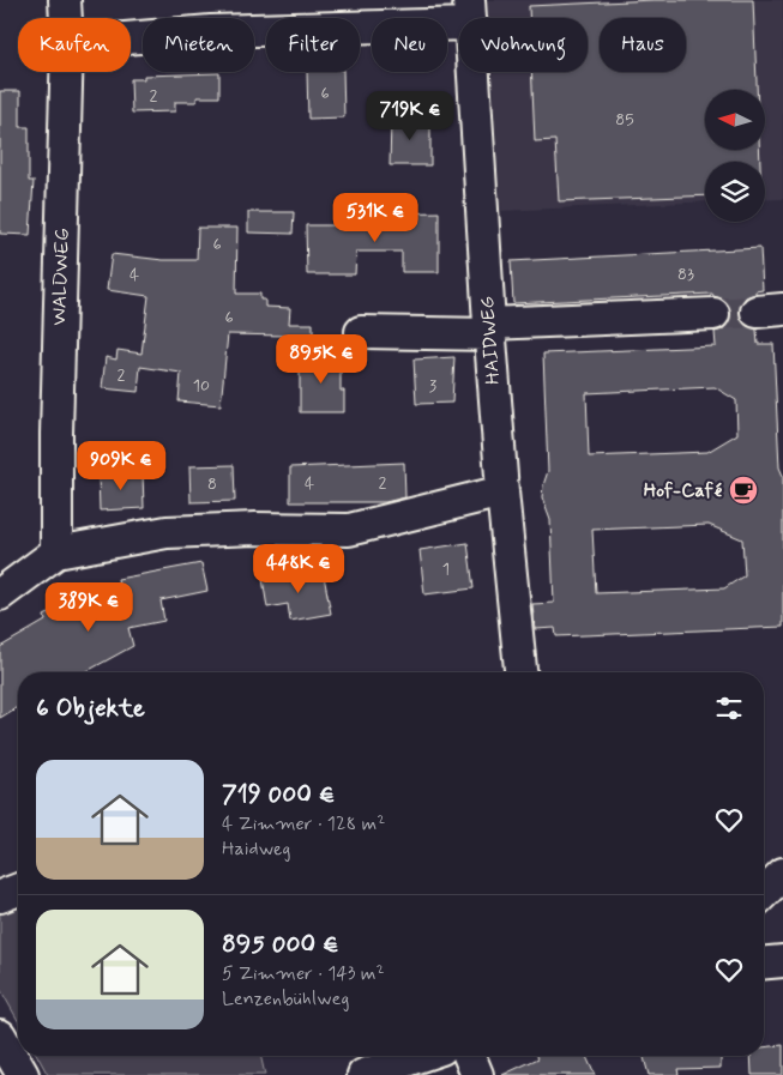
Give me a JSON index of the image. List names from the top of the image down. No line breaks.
{"streets":{"street":["WALDWEG","HAIDWEG"]},"places":{"cafe":["Hof-Café"]},"house_numbers":["6","2","85","6","83","4","6","2","10","3","2","8","4","1"],"north":"left","page":{"chip":["Kaufen","Mieten","Filter","Neu","Wohnung","Haus"],"price":["719K €","531K €","895K €","909K €","448K €","389K €"],"heading":"6 Objekte","list":[{"name":"719 000 €","note":"4 Zimmer · 128 m² · Haidweg"},{"name":"895 000 €","note":"5 Zimmer · 143 m² · Lenzenbühlweg"}]}}
